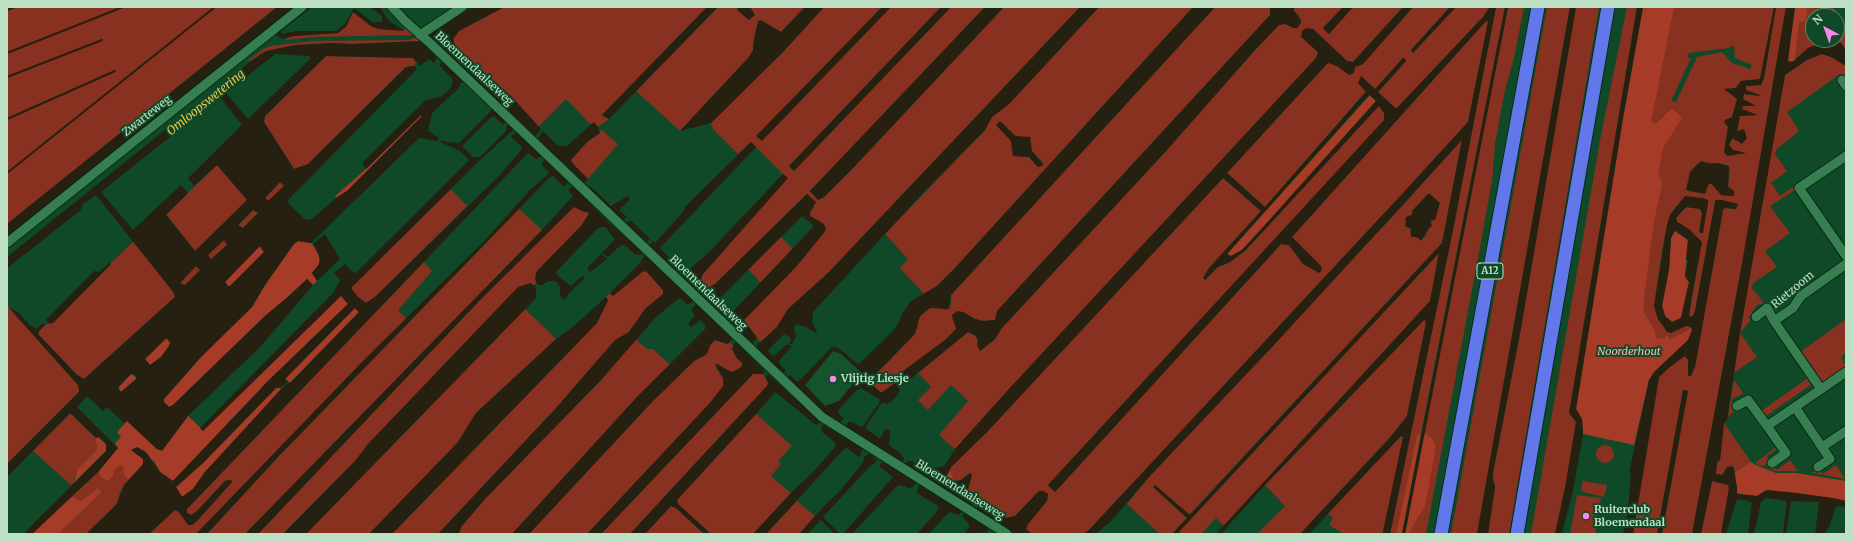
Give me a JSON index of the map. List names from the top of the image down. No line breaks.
{"streets":{"highway":["A12"],"street":["Bloemendaalseweg","Zwarteweg","Rietzoom"]},"water":["Omloopswetering"],"parks":["Noorderhout"],"places":["Vlijtig Liesje","Ruiterclub Bloemendaal"],"north":"top left"}
